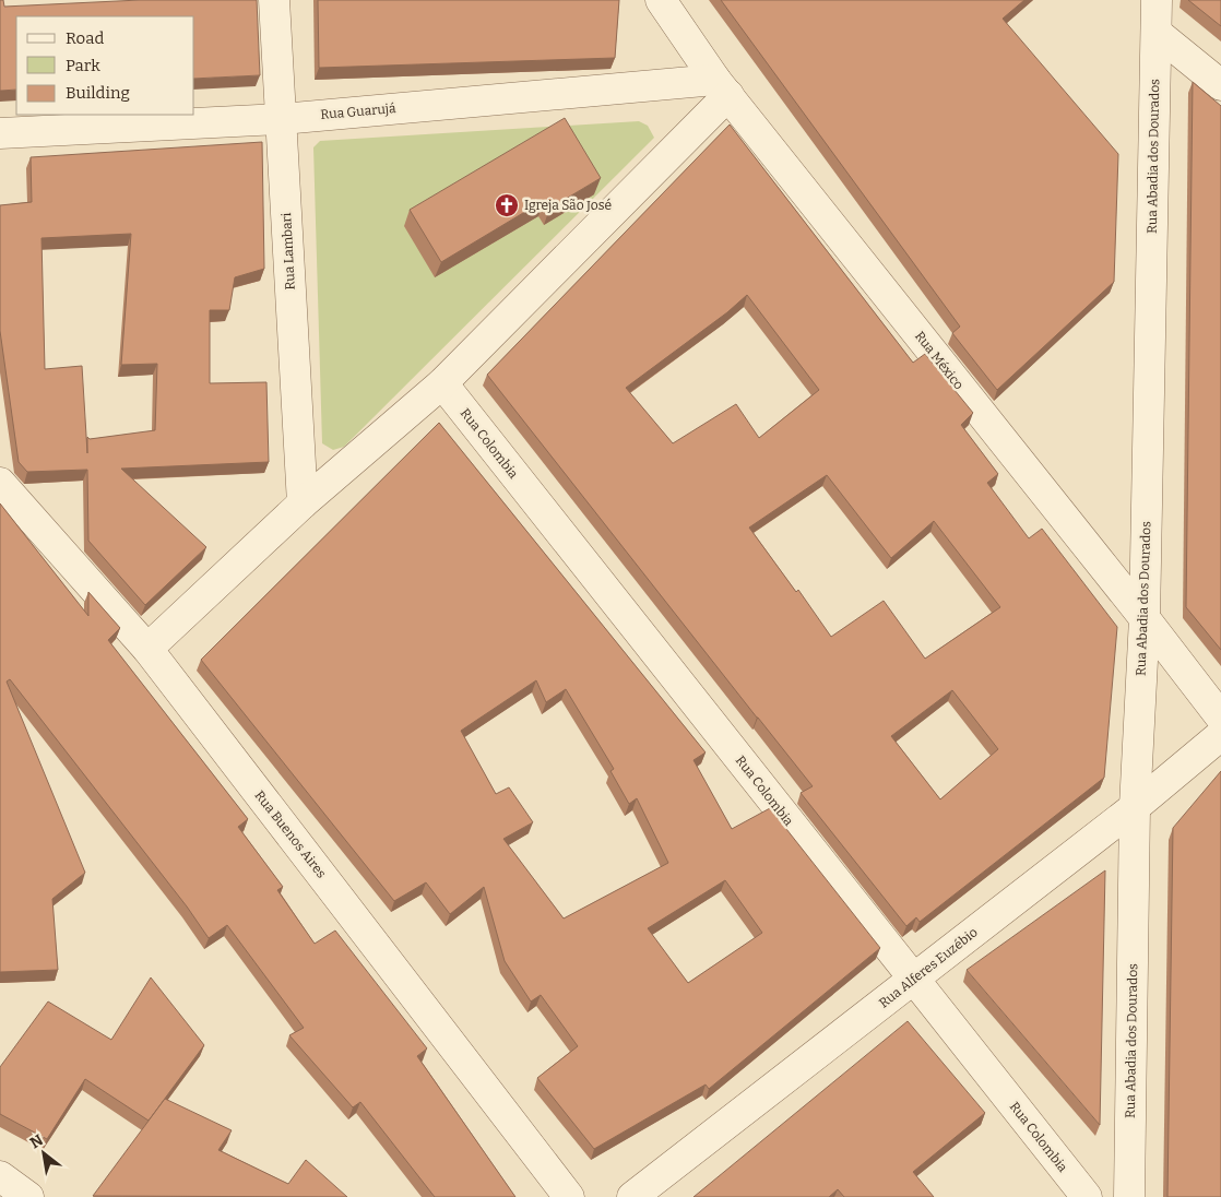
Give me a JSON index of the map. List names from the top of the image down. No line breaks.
{"streets":{"street":["Rua Guarujá","Rua Abadia dos Dourados","Rua Lambari","Rua México","Rua Colombia","Rua Buenos Aires","Rua Alferes Euzébio"]},"crossings":[["Rua Guarujá","Rua Lambari"],["Rua Guarujá","Rua México"],["Rua Abadia dos Dourados","Rua México"],["Rua Abadia dos Dourados","Rua Alferes Euzébio"],["Rua Colombia","Rua Alferes Euzébio"]],"places":{"church":["Igreja São José"]},"legend":["Road","Park","Building"],"north":"top left"}
